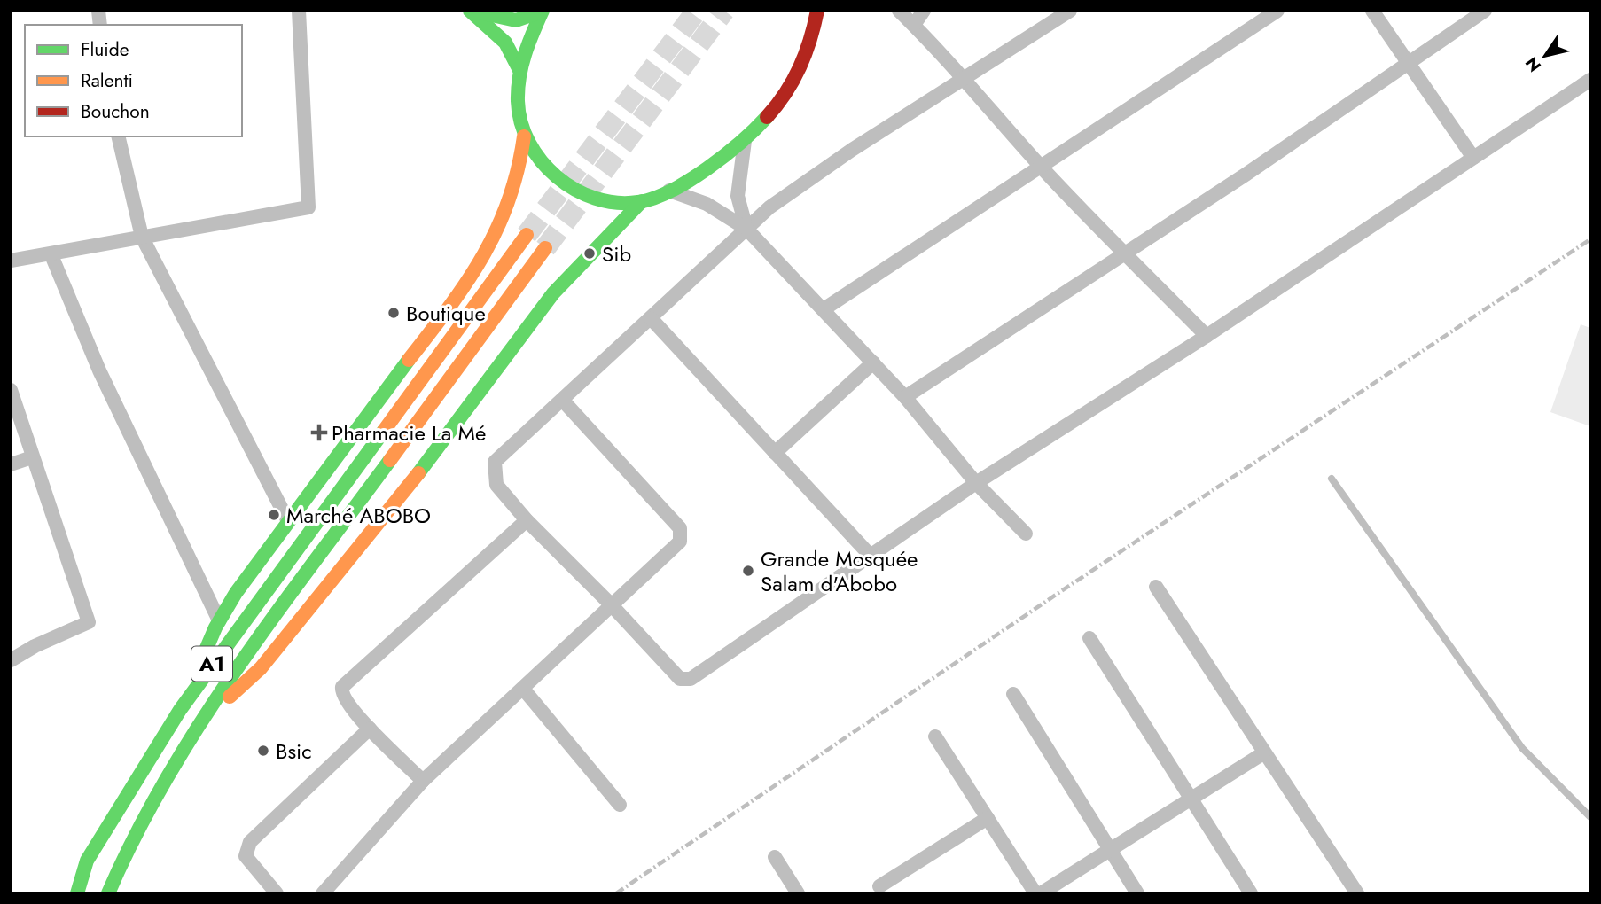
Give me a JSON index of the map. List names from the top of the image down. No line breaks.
{"streets":{"main road":["A1"]},"places":{"other":["Sib","Boutique","Marché ABOBO","Grande Mosquée Salam d'Abobo","Bsic"],"health":["Pharmacie La Mé"]},"legend":["Fluide","Ralenti","Bouchon"],"north":"bottom left"}
